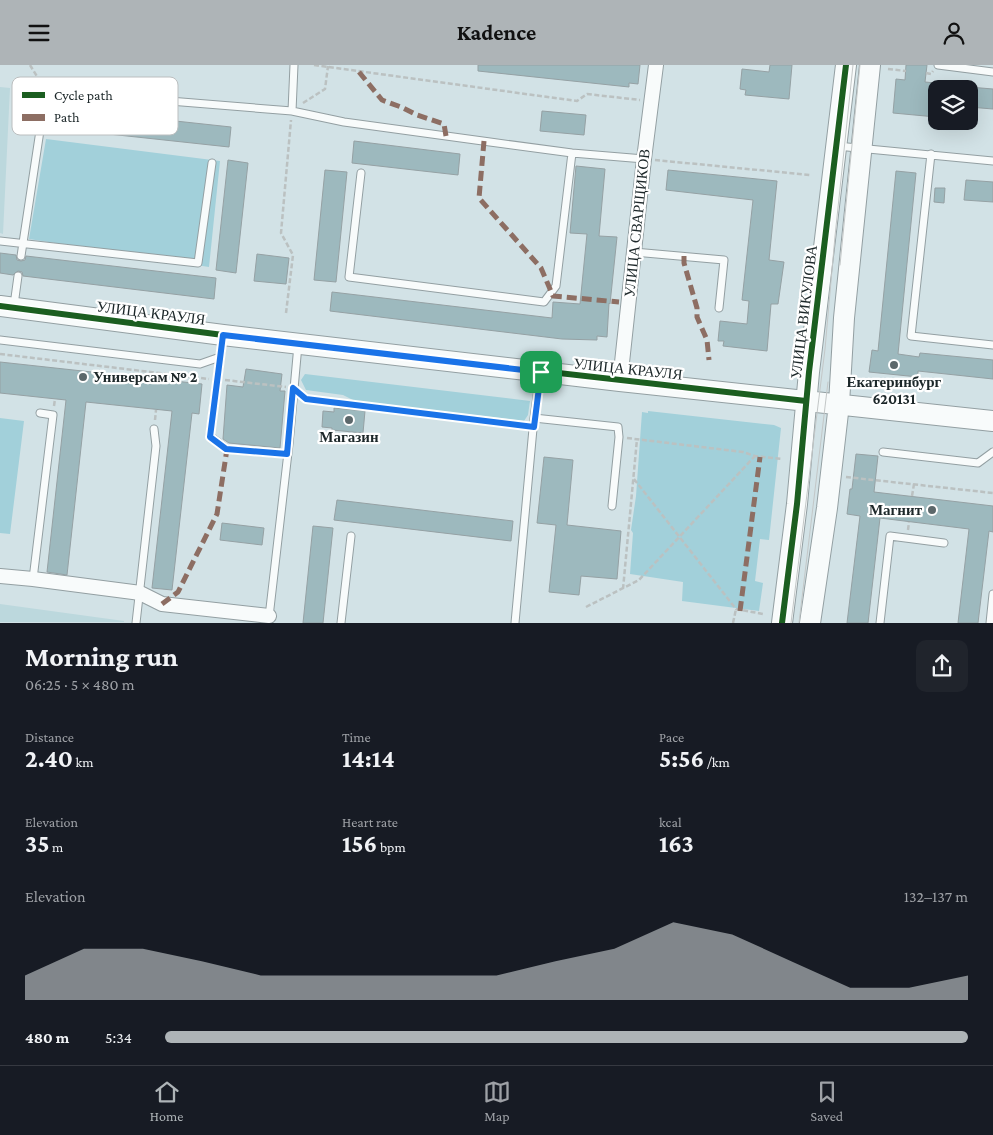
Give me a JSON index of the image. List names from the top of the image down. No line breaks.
{"streets":{"street":["УЛИЦА СВАРЩИКОВ","УЛИЦА ВИКУЛОВА","УЛИЦА КРАУЛЯ"]},"crossings":[["УЛИЦА СВАРЩИКОВ","УЛИЦА КРАУЛЯ"],["УЛИЦА ВИКУЛОВА","УЛИЦА КРАУЛЯ"]],"places":["Екатеринбург 620131","Универсам № 2","Магазин","Магнит"],"legend":["Cycle path","Path"],"page":{"header":"Kadence","heading":["Morning run","06:25 · 5 × 480 m"],"stats":[["Distance","2.40 km"],["Time","14:14"],["Pace","5:56 /km"],["Elevation","35 m"],["Heart rate","156 bpm"],["kcal","163"]],"chart":["Elevation","132–137 m"],"list":[{"name":"480 m","note":"5:34"}],"tabs":["Home","Map","Saved"]}}
